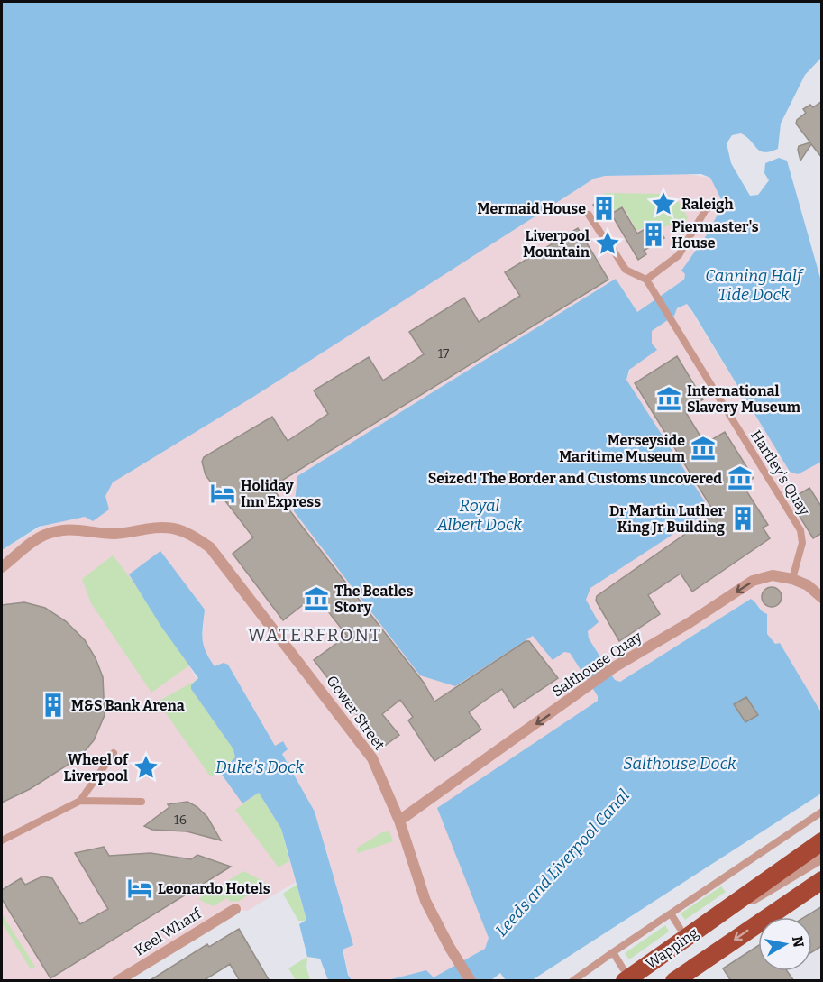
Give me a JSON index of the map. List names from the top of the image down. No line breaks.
{"streets":{"highway":["Wapping"],"street":["Hartley's Quay","Salthouse Quay","Gower Street","Keel Wharf"]},"crossings":[["Hartley's Quay","Salthouse Quay"],["Salthouse Quay","Gower Street"]],"one_way":["Salthouse Quay"],"districts":["WATERFRONT"],"water":["Canning Half Tide Dock","Royal Albert Dock","Salthouse Dock","Duke's Dock","Leeds and Liverpool Canal"],"places":{"place":["Raleigh","Liverpool Mountain","Wheel of Liverpool"],"building":["Mermaid House","Piermaster's House","Dr Martin Luther King Jr Building","M&S Bank Arena"],"museum":["International Slavery Museum","Merseyside Maritime Museum","Seized! The Border and Customs uncovered","The Beatles Story"],"hotel":["Holiday Inn Express","Leonardo Hotels"]},"house_numbers":["17","16"],"north":"right"}
